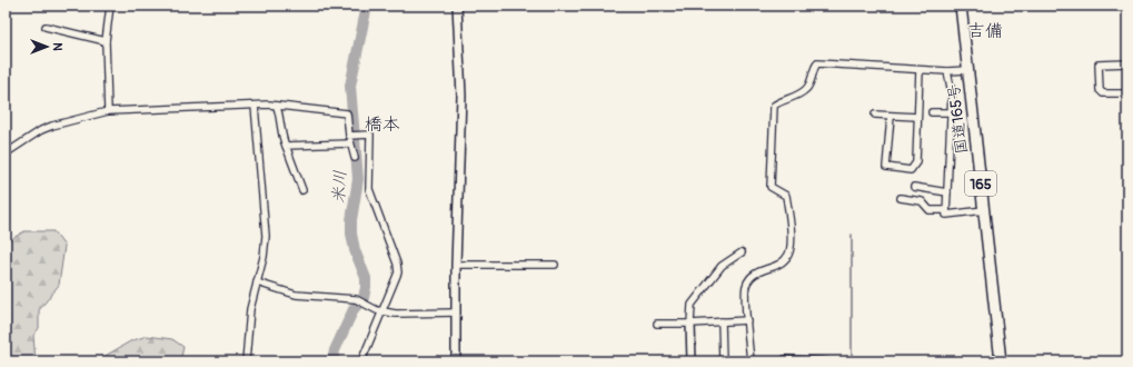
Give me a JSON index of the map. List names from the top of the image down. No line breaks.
{"streets":{"highway":["国道165号","165"]},"districts":["吉備","橋本"],"water":["米川"],"north":"right"}
